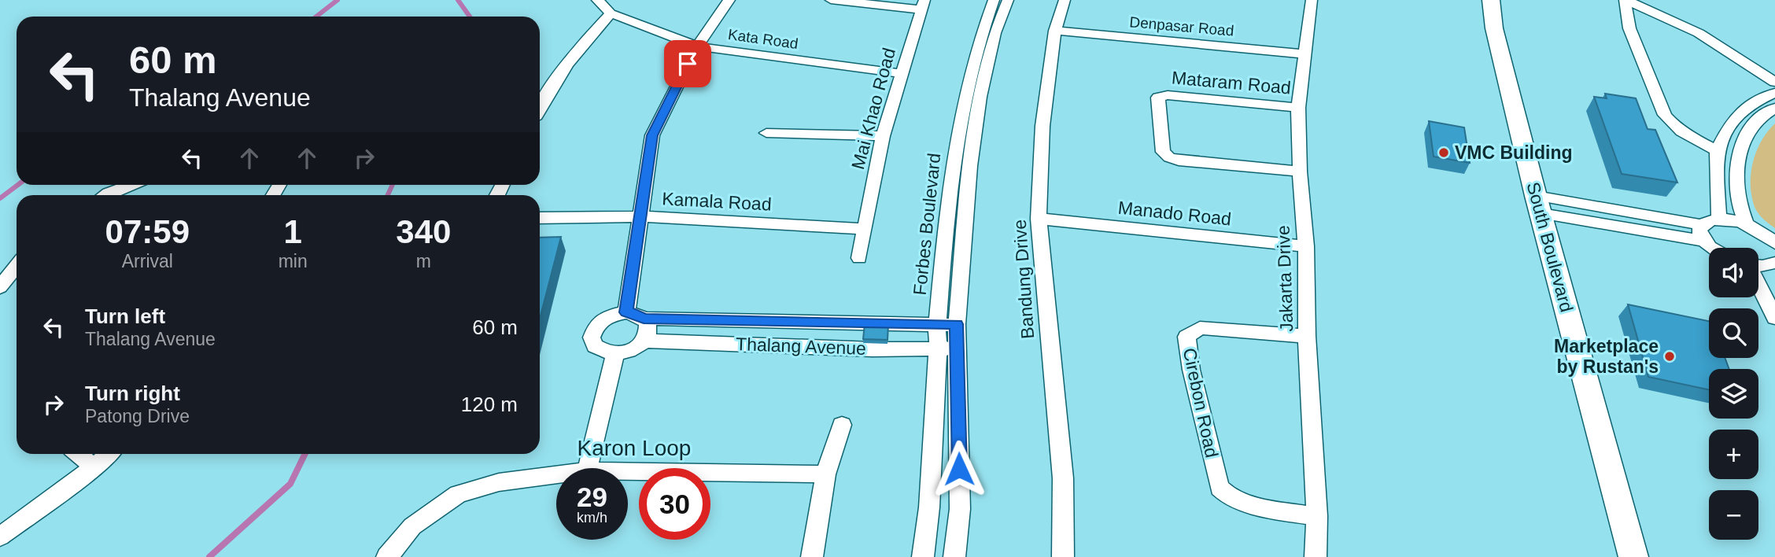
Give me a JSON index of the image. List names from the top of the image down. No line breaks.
{"streets":{"main road":["South Boulevard"],"street":["Denpasar Road","Kata Road","Mataram Road","Mai Khao Road","Kamala Road","Manado Road","Forbes Boulevard","Jakarta Drive","Bandung Drive","Thalang Avenue","Cirebon Road","Karon Loop"]},"crossings":[["Denpasar Road","Jakarta Drive"],["Denpasar Road","Bandung Drive"],["Kata Road","Mai Khao Road"],["Mataram Road","Jakarta Drive"],["Mai Khao Road","Kamala Road"],["Manado Road","Jakarta Drive"],["Manado Road","Bandung Drive"],["Forbes Boulevard","Thalang Avenue"],["Jakarta Drive","Cirebon Road"]],"places":["VMC Building","Marketplace by Rustan's"],"page":{"turn":["60 m","Thalang Avenue"],"eta":["07:59","Arrival","1","min","340","m"],"map_buttons":["+","−"],"list":[{"name":"Turn left","note":"Thalang Avenue","value":"60 m"},{"name":"Turn right","note":"Patong Drive","value":"120 m"}],"speed":"29 km/h","limit":"30"}}
